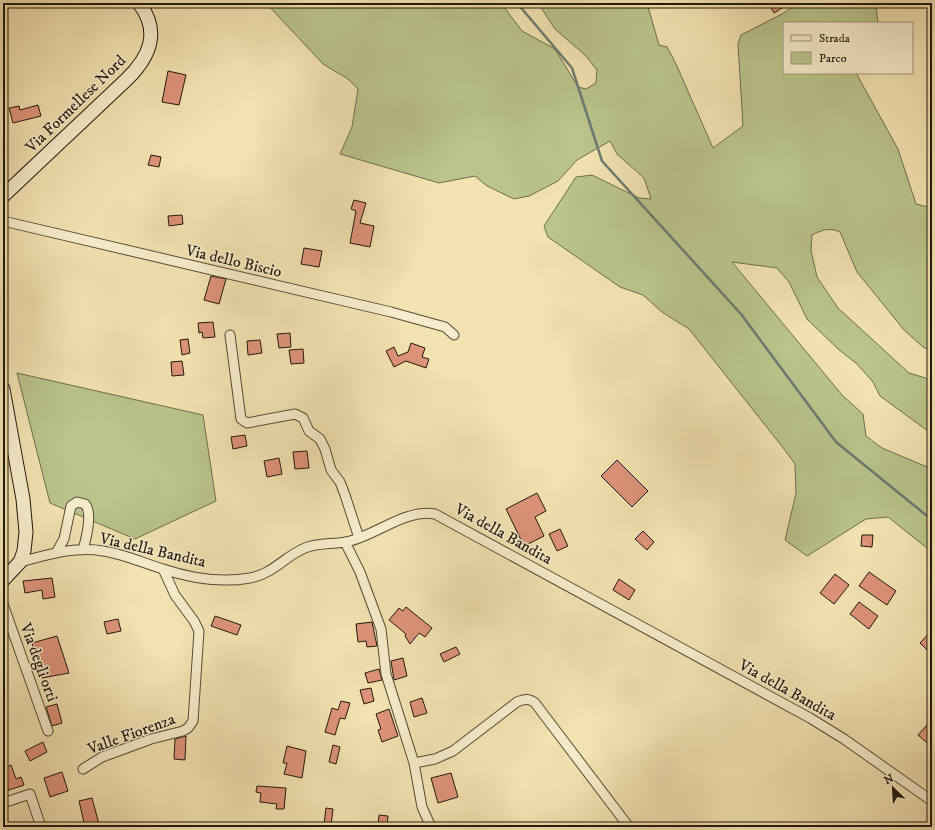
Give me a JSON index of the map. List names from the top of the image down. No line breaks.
{"streets":{"street":["Via Formellese Nord","Via dello Biscio","Via della Bandita","Via degli orti","Valle Fiorenza"]},"crossings":[["Via della Bandita","Valle Fiorenza"]],"legend":["Strada","Parco"],"north":"top left"}
